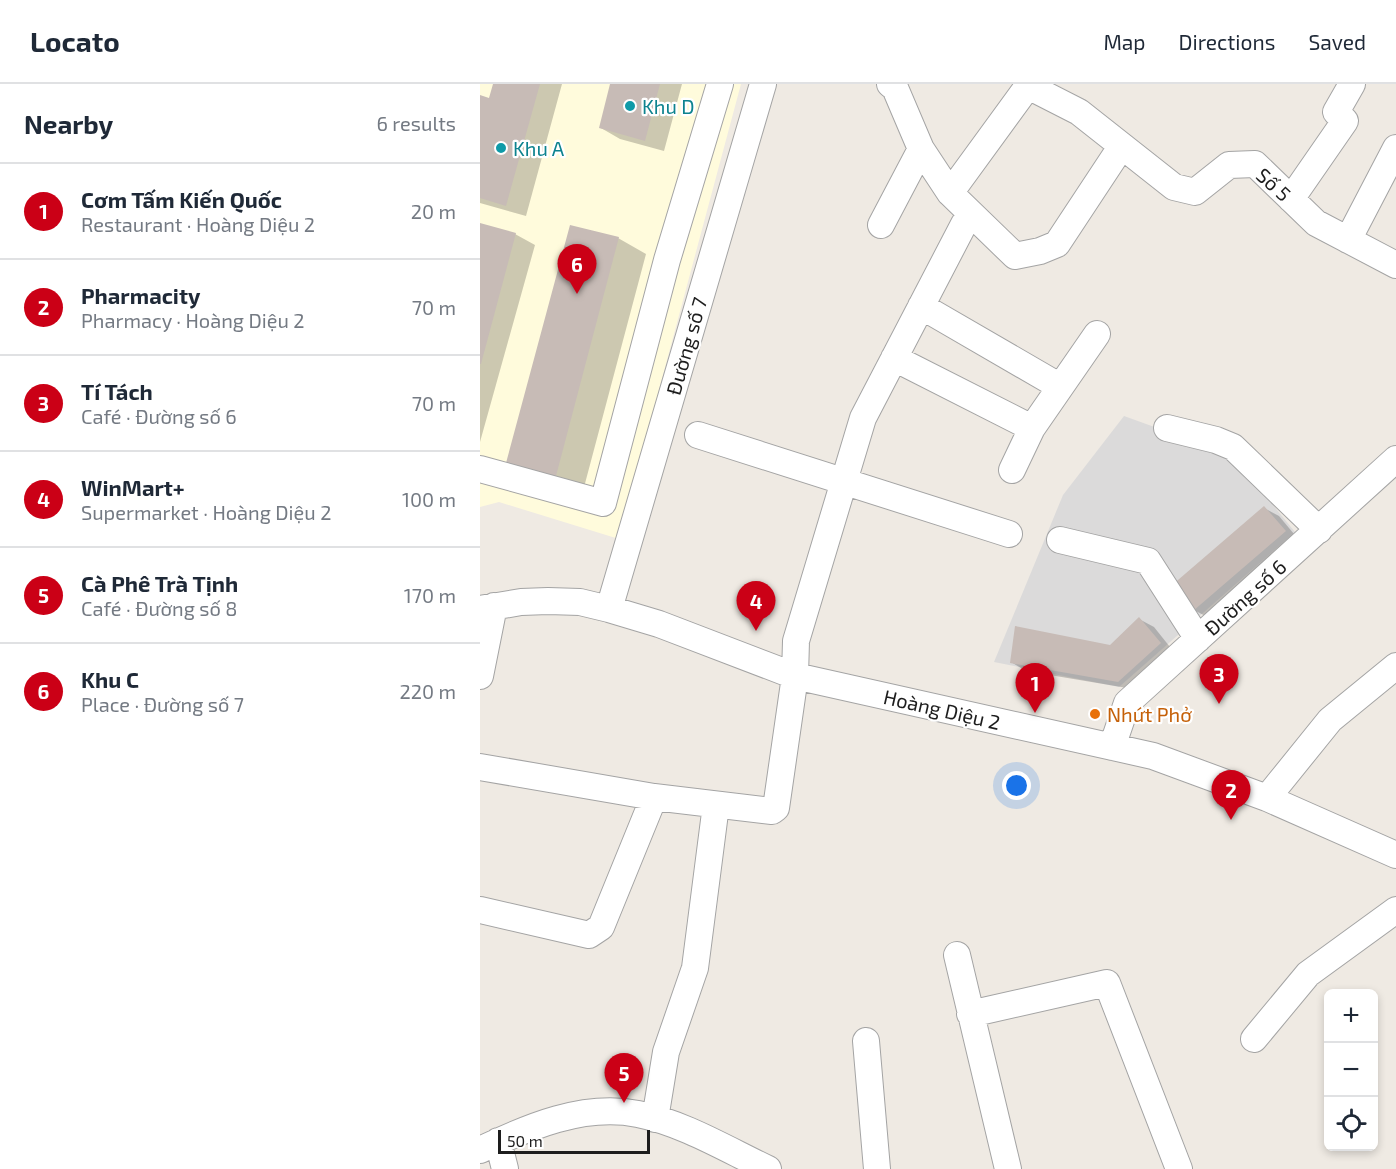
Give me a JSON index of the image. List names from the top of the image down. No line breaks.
{"streets":{"street":["Số 5","Đường số 7","Đường số 6","Hoàng Diệu 2"]},"crossings":[["Đường số 7","Hoàng Diệu 2"],["Đường số 6","Hoàng Diệu 2"]],"places":["Khu D","Khu A","Nhứt Phở"],"scale_bar":"50 m","page":{"header":"Locato","nav":["Map","Directions","Saved"],"heading":["Nearby","6 results"],"list":[{"mark":"1","name":"Cơm Tấm Kiến Quốc","note":"Restaurant · Hoàng Diệu 2","value":"20 m"},{"mark":"2","name":"Pharmacity","note":"Pharmacy · Hoàng Diệu 2","value":"70 m"},{"mark":"3","name":"Tí Tách","note":"Café · Đường số 6","value":"70 m"},{"mark":"4","name":"WinMart+","note":"Supermarket · Hoàng Diệu 2","value":"100 m"},{"mark":"5","name":"Cà Phê Trà Tịnh","note":"Café · Đường số 8","value":"170 m"},{"mark":"6","name":"Khu C","note":"Place · Đường số 7","value":"220 m"}],"pins":["6","4","3","1","2","5"],"map_buttons":["+","−"],"scale":"50 m"}}
